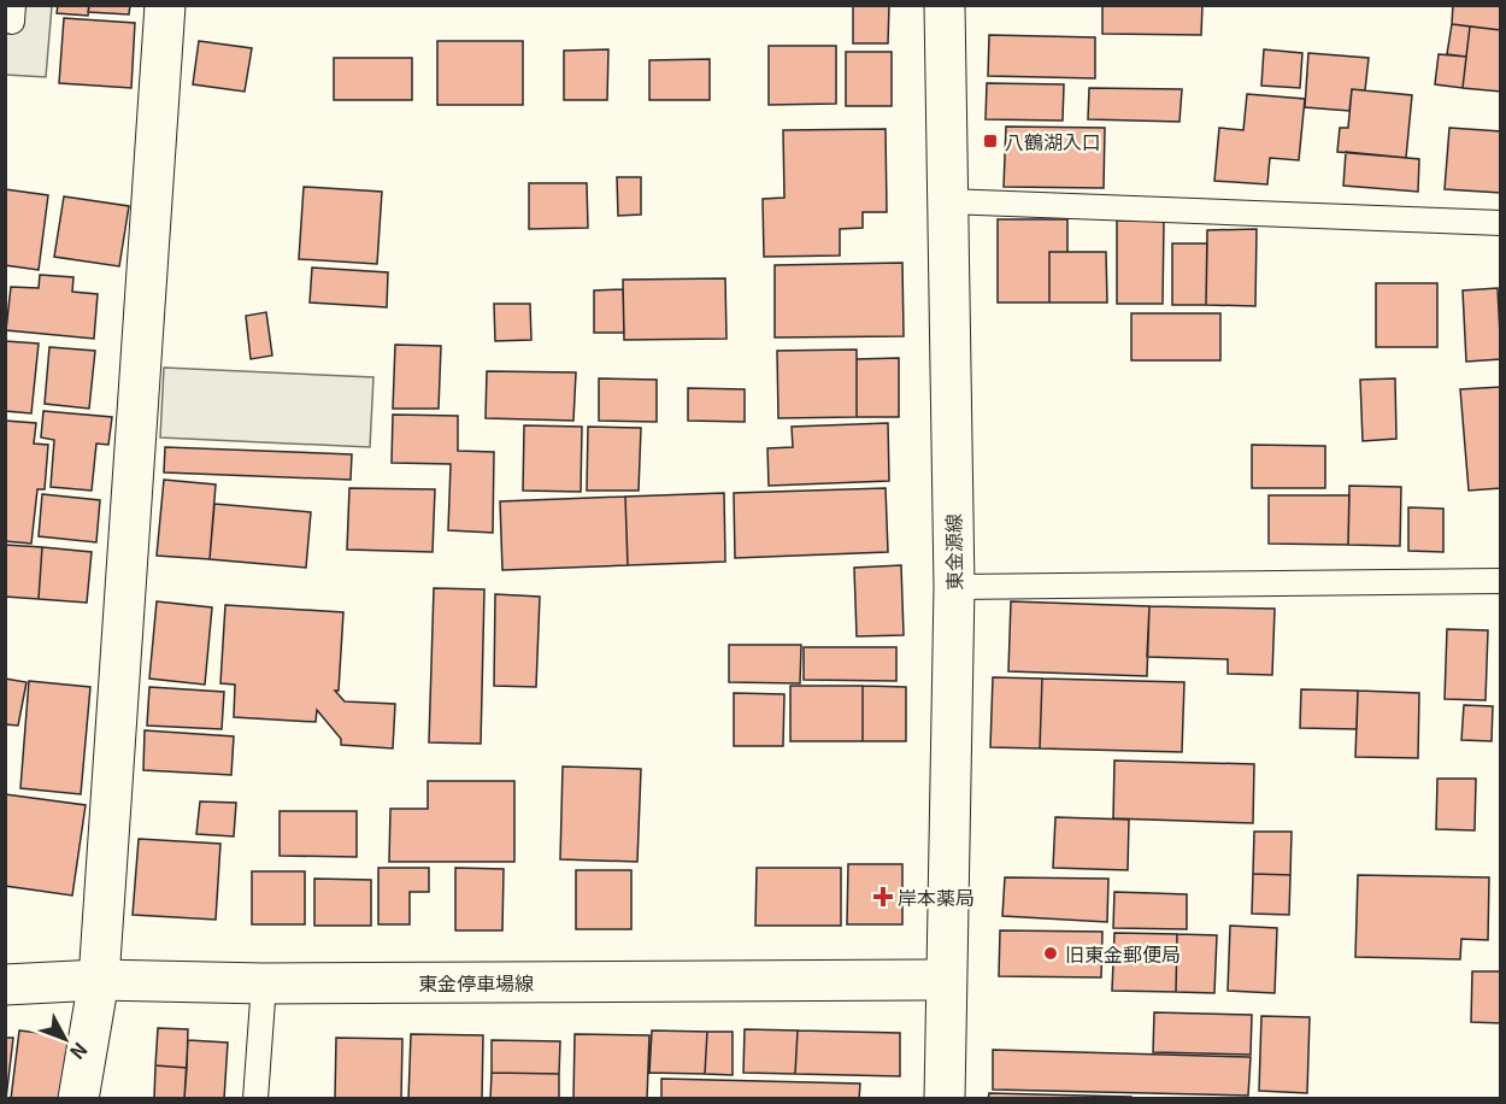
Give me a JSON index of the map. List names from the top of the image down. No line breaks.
{"streets":{"main road":["東金源線","東金停車場線"]},"crossings":[["東金源線","東金停車場線"]],"places":{"transit":["八鶴湖入口"],"health":["岸本薬局"],"other":["旧東金郵便局"]},"north":"bottom right"}
